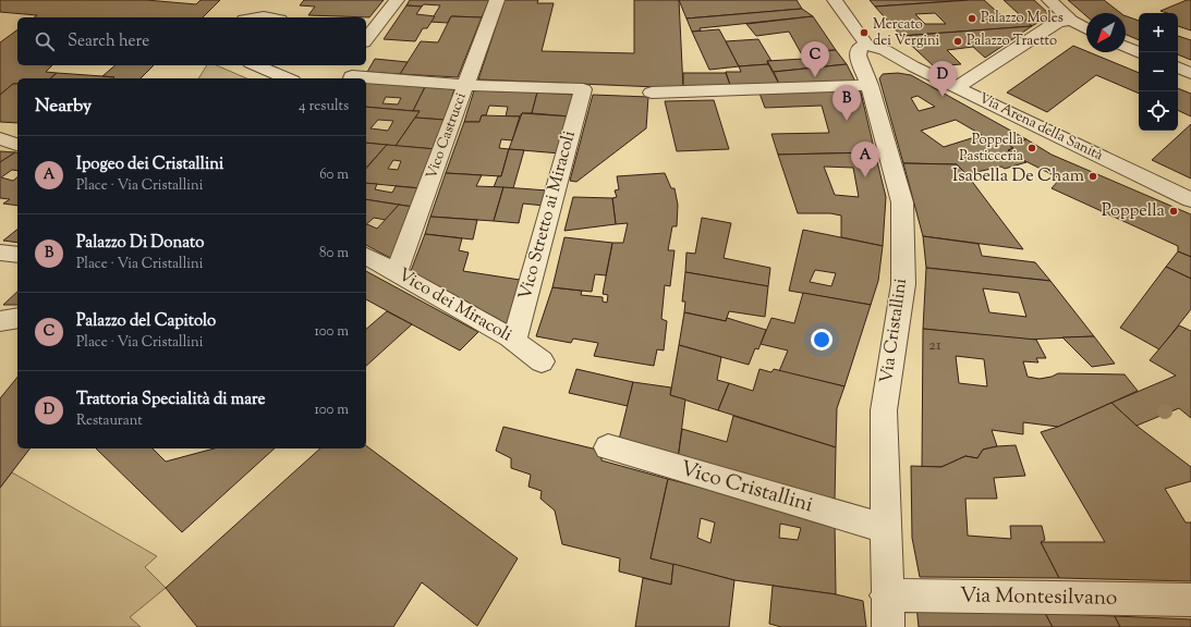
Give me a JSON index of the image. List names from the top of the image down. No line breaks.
{"streets":{"street":["Via Arena della Sanità","Vico Castrucci","Vico Stretto ai Miracoli","Vico dei Miracoli","Via Cristallini","Vico Cristallini","Via Montesilvano"]},"crossings":[["Via Arena della Sanità","Via Cristallini"],["Vico Castrucci","Vico Stretto ai Miracoli"],["Vico Castrucci","Vico dei Miracoli"],["Vico Stretto ai Miracoli","Vico dei Miracoli"],["Via Cristallini","Vico Cristallini"],["Via Cristallini","Via Montesilvano"]],"places":["Palazzo Moles","Mercato dei Vergini","Palazzo Traetto","Poppella Pasticceria","Isabella De Cham","Poppella"],"house_numbers":["21"],"north":"bottom left","page":{"map_buttons":["+","−"],"search":"Search here","pins":["C","D","B","A"],"heading":["Nearby","4 results"],"list":[{"mark":"A","name":"Ipogeo dei Cristallini","note":"Place · Via Cristallini","value":"60 m"},{"mark":"B","name":"Palazzo Di Donato","note":"Place · Via Cristallini","value":"80 m"},{"mark":"C","name":"Palazzo del Capitolo","note":"Place · Via Cristallini","value":"100 m"},{"mark":"D","name":"Trattoria Specialità di mare","note":"Restaurant","value":"100 m"}]}}
